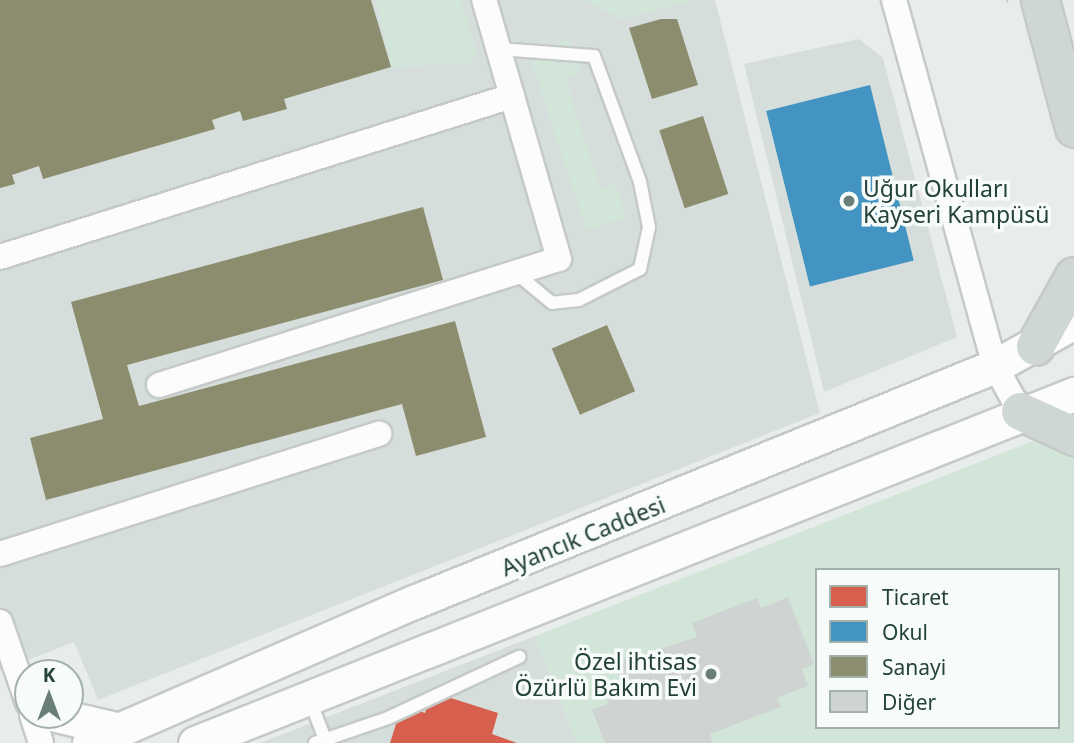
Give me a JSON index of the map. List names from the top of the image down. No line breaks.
{"streets":{"street":["Ayancık Caddesi"]},"places":["Uğur Okulları Kayseri Kampüsü","Özel ihtisas Özürlü Bakım Evi"],"legend":["Ticaret","Okul","Sanayi","Diğer"],"north":"top"}
